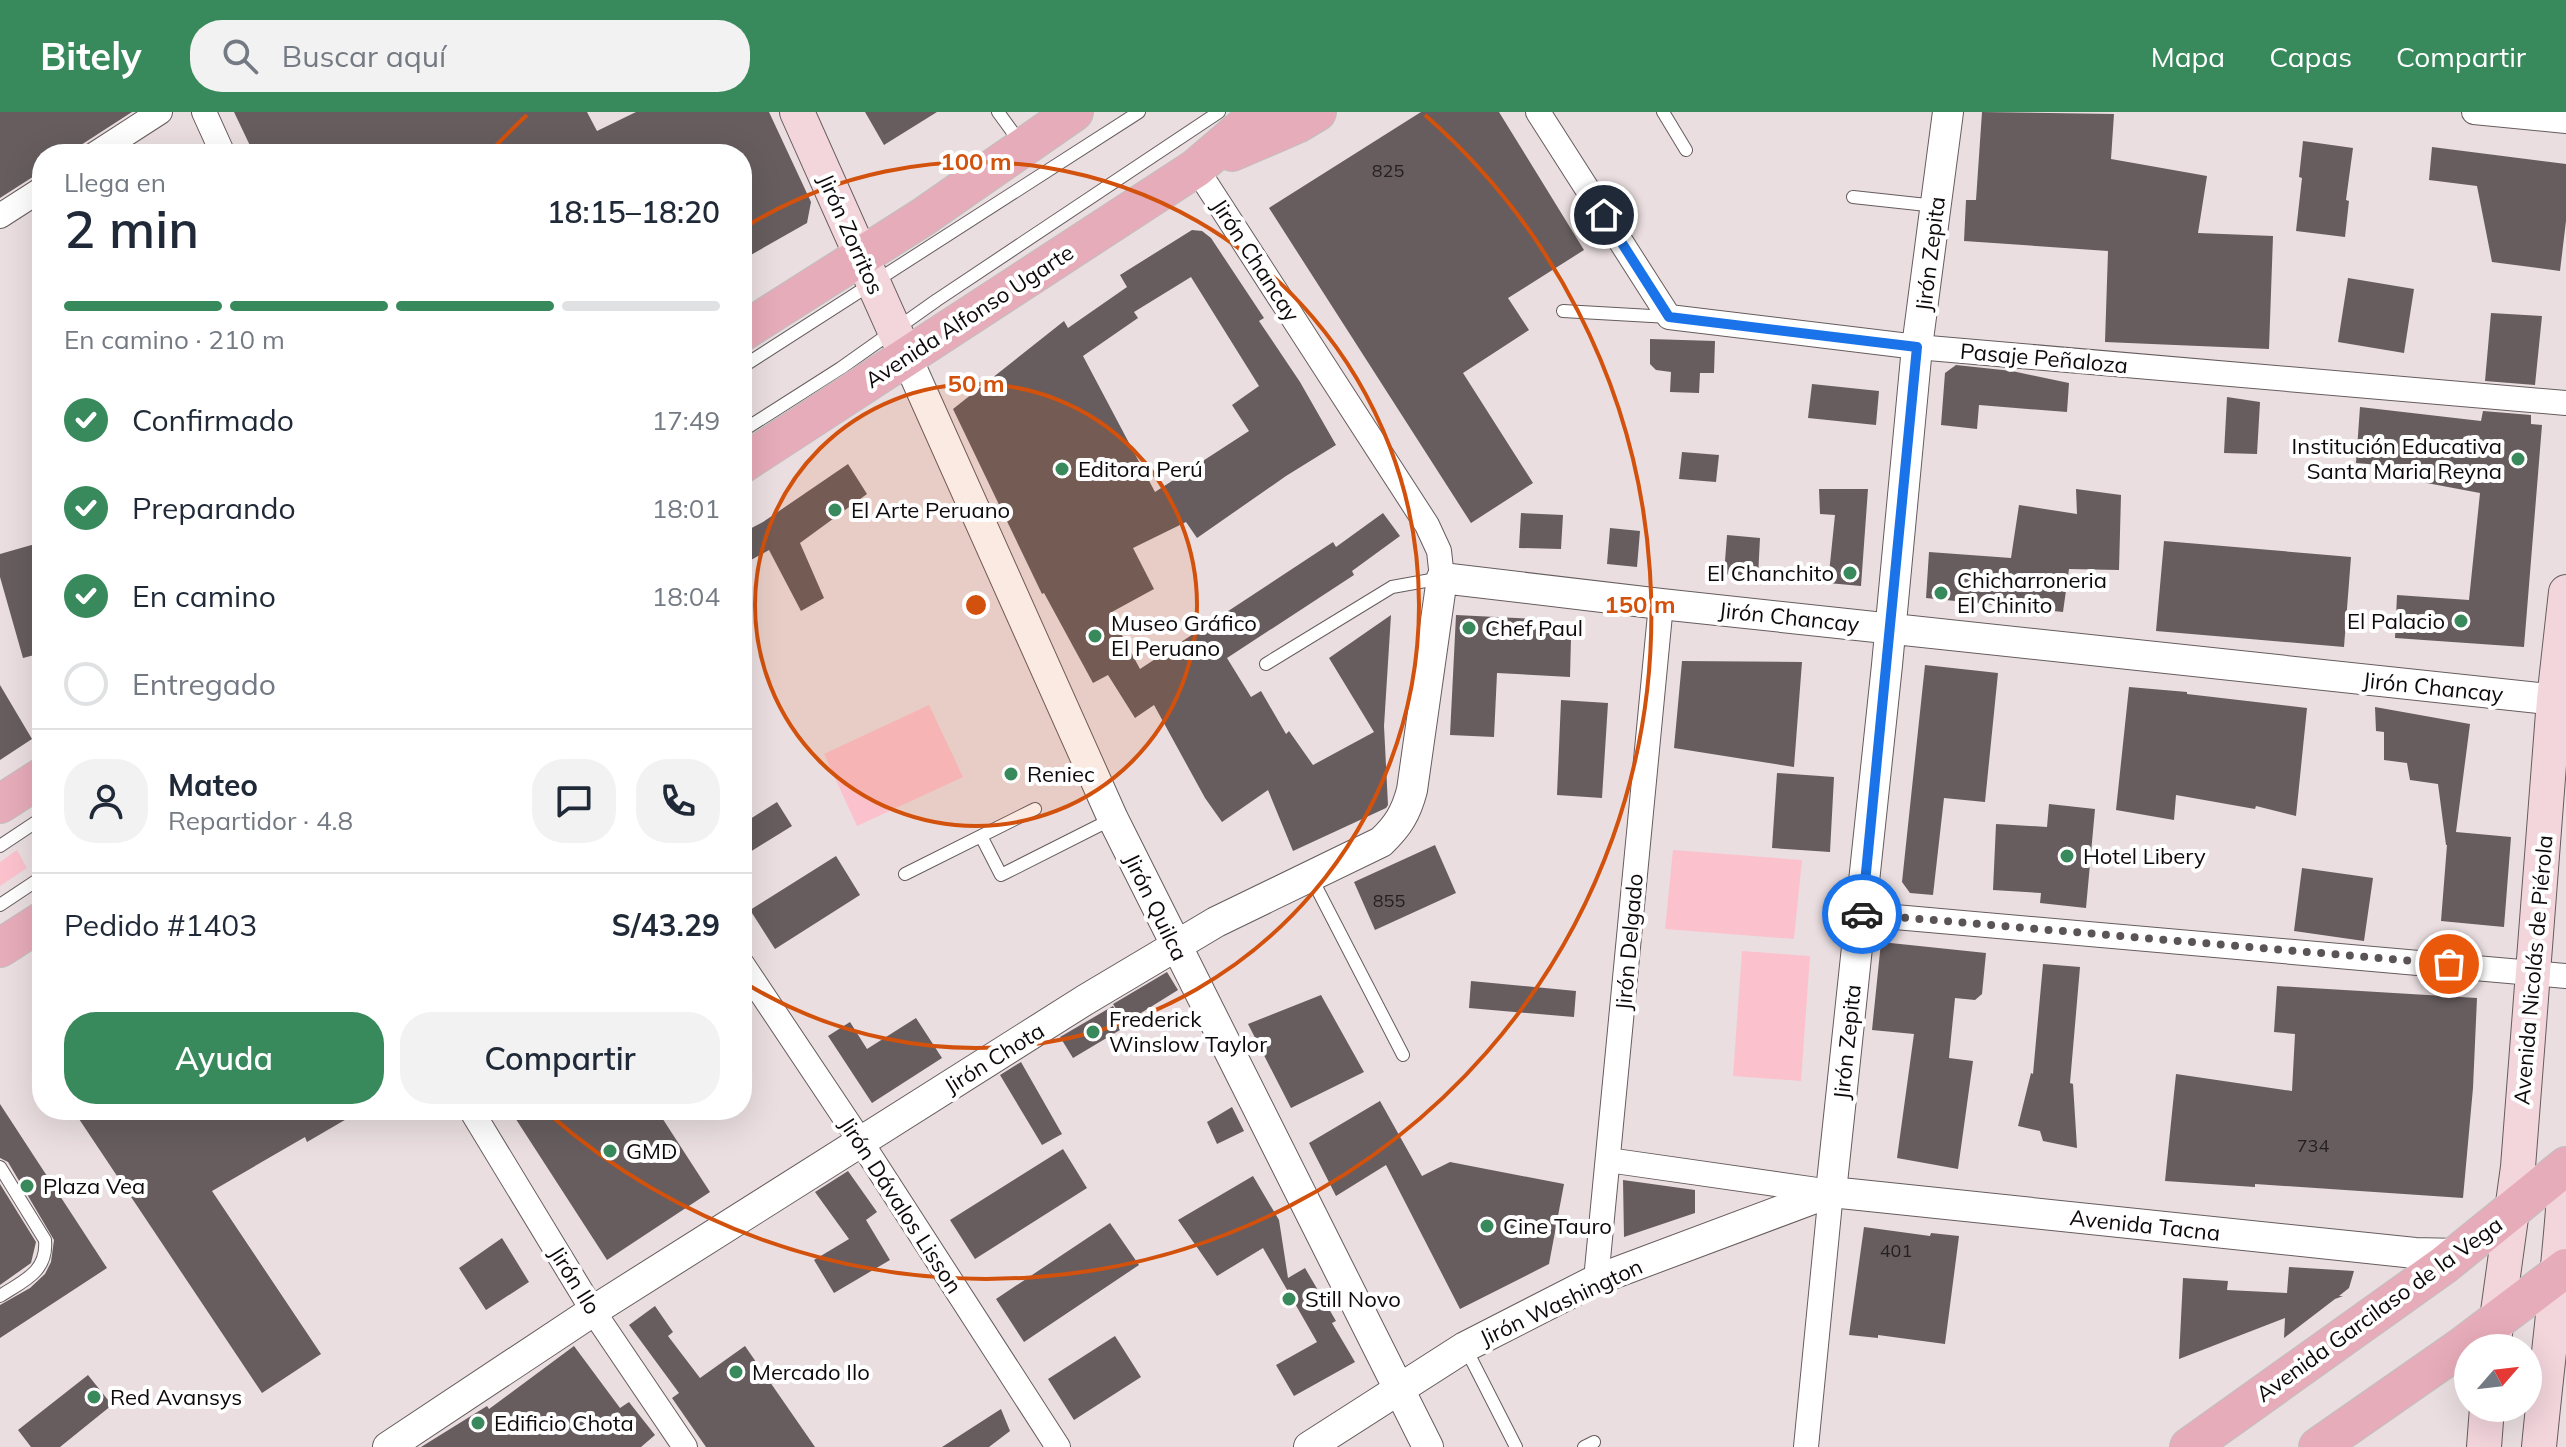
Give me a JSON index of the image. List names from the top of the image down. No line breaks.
{"streets":{"main road":["Jirón Zorritos","Avenida Alfonso Ugarte","Avenida Nicolás de Piérola","Avenida Garcilaso de la Vega"],"street":["Jirón Zepita","Jirón Chancay","Pasaje Peñaloza","Jirón Quilca","Jirón Delgado","Jirón Chota","Jirón Dávalos Lisson","Avenida Tacna","Jirón Ilo","Jirón Washington"]},"crossings":[["Jirón Zorritos","Avenida Alfonso Ugarte"],["Jirón Zorritos","Jirón Quilca"],["Jirón Zepita","Jirón Chancay"],["Jirón Zepita","Pasaje Peñaloza"],["Jirón Zepita","Avenida Tacna"],["Jirón Zepita","Jirón Washington"],["Jirón Chancay","Avenida Alfonso Ugarte"],["Jirón Chancay","Jirón Delgado"],["Jirón Chancay","Avenida Nicolás de Piérola"],["Jirón Chancay","Jirón Chota"],["Avenida Alfonso Ugarte","Jirón Quilca"],["Jirón Quilca","Jirón Chota"],["Jirón Quilca","Jirón Washington"],["Jirón Delgado","Jirón Washington"],["Avenida Nicolás de Piérola","Avenida Garcilaso de la Vega"],["Jirón Chota","Jirón Dávalos Lisson"],["Jirón Chota","Jirón Ilo"],["Avenida Tacna","Jirón Washington"],["Avenida Tacna","Avenida Garcilaso de la Vega"]],"places":["Institución Educativa Santa Maria Reyna","Editora Perú","El Arte Peruano","El Chanchito","Chicharroneria El Chinito","El Palacio","Chef Paul","Museo Gráfico El Peruano","Reniec","Hotel Libery","Frederick Winslow Taylor","GMD","Plaza Vea","Cine Tauro","Still Novo","Mercado Ilo","Red Avansys","Edificio Chota"],"house_numbers":["825","855","734","401"],"north":"top right","page":{"header":"Bitely","search":"Buscar aquí","nav":["Mapa","Capas","Compartir"],"heading":["2 min","Llega en","18:15–18:20"],"panel":["Mateo","Repartidor · 4.8","Pedido #1403","S/43.29"],"bar":"En camino · 210 m","list":[["Confirmado","17:49"],["Preparando","18:01"],["En camino","18:04"],"Entregado"],"buttons":["Ayuda","Compartir"]},"rings":["100 m","50 m","150 m"]}
